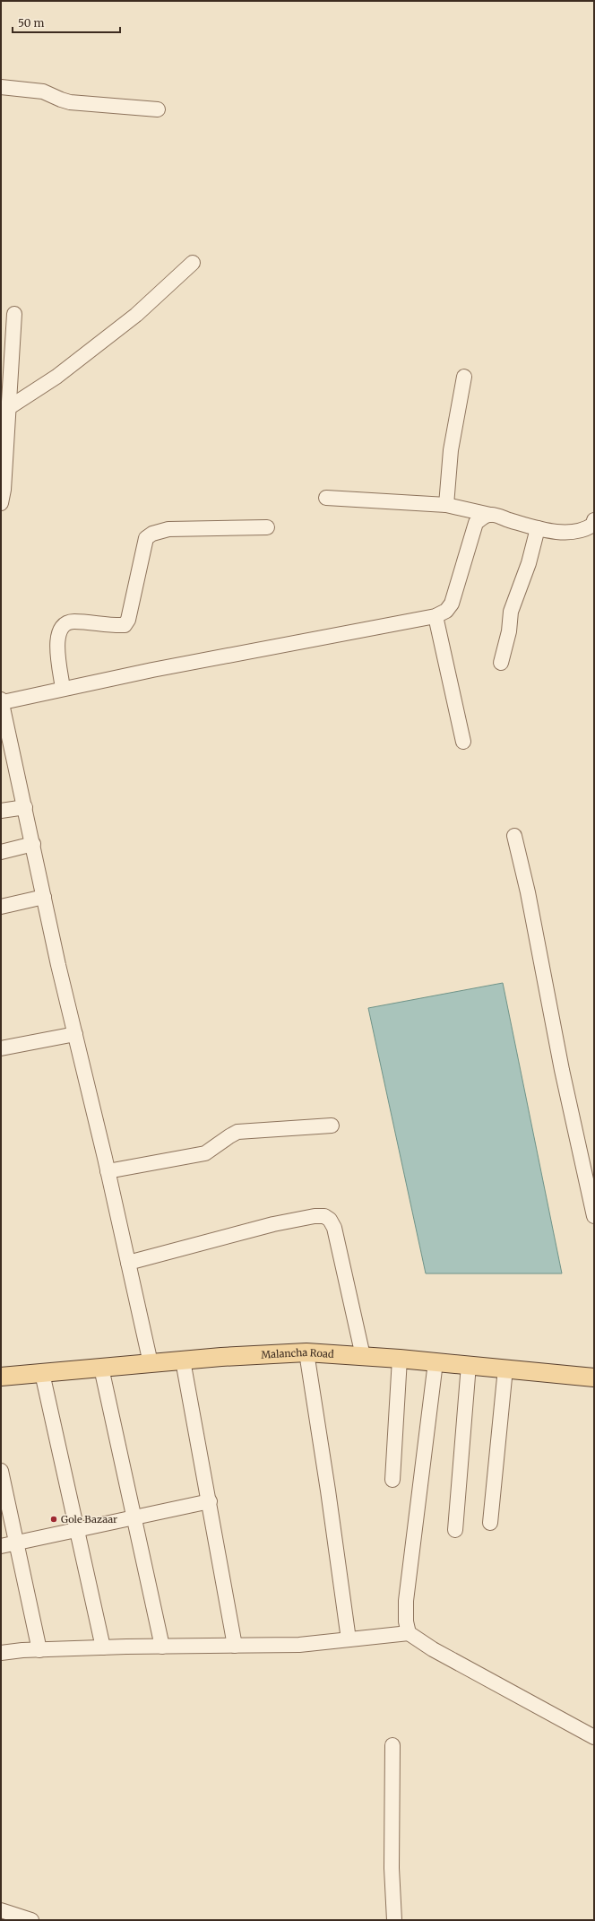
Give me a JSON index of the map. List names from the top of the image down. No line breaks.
{"streets":{"main road":["Malancha Road"]},"places":["Gole Bazaar"],"scale_bar":"50 m"}
